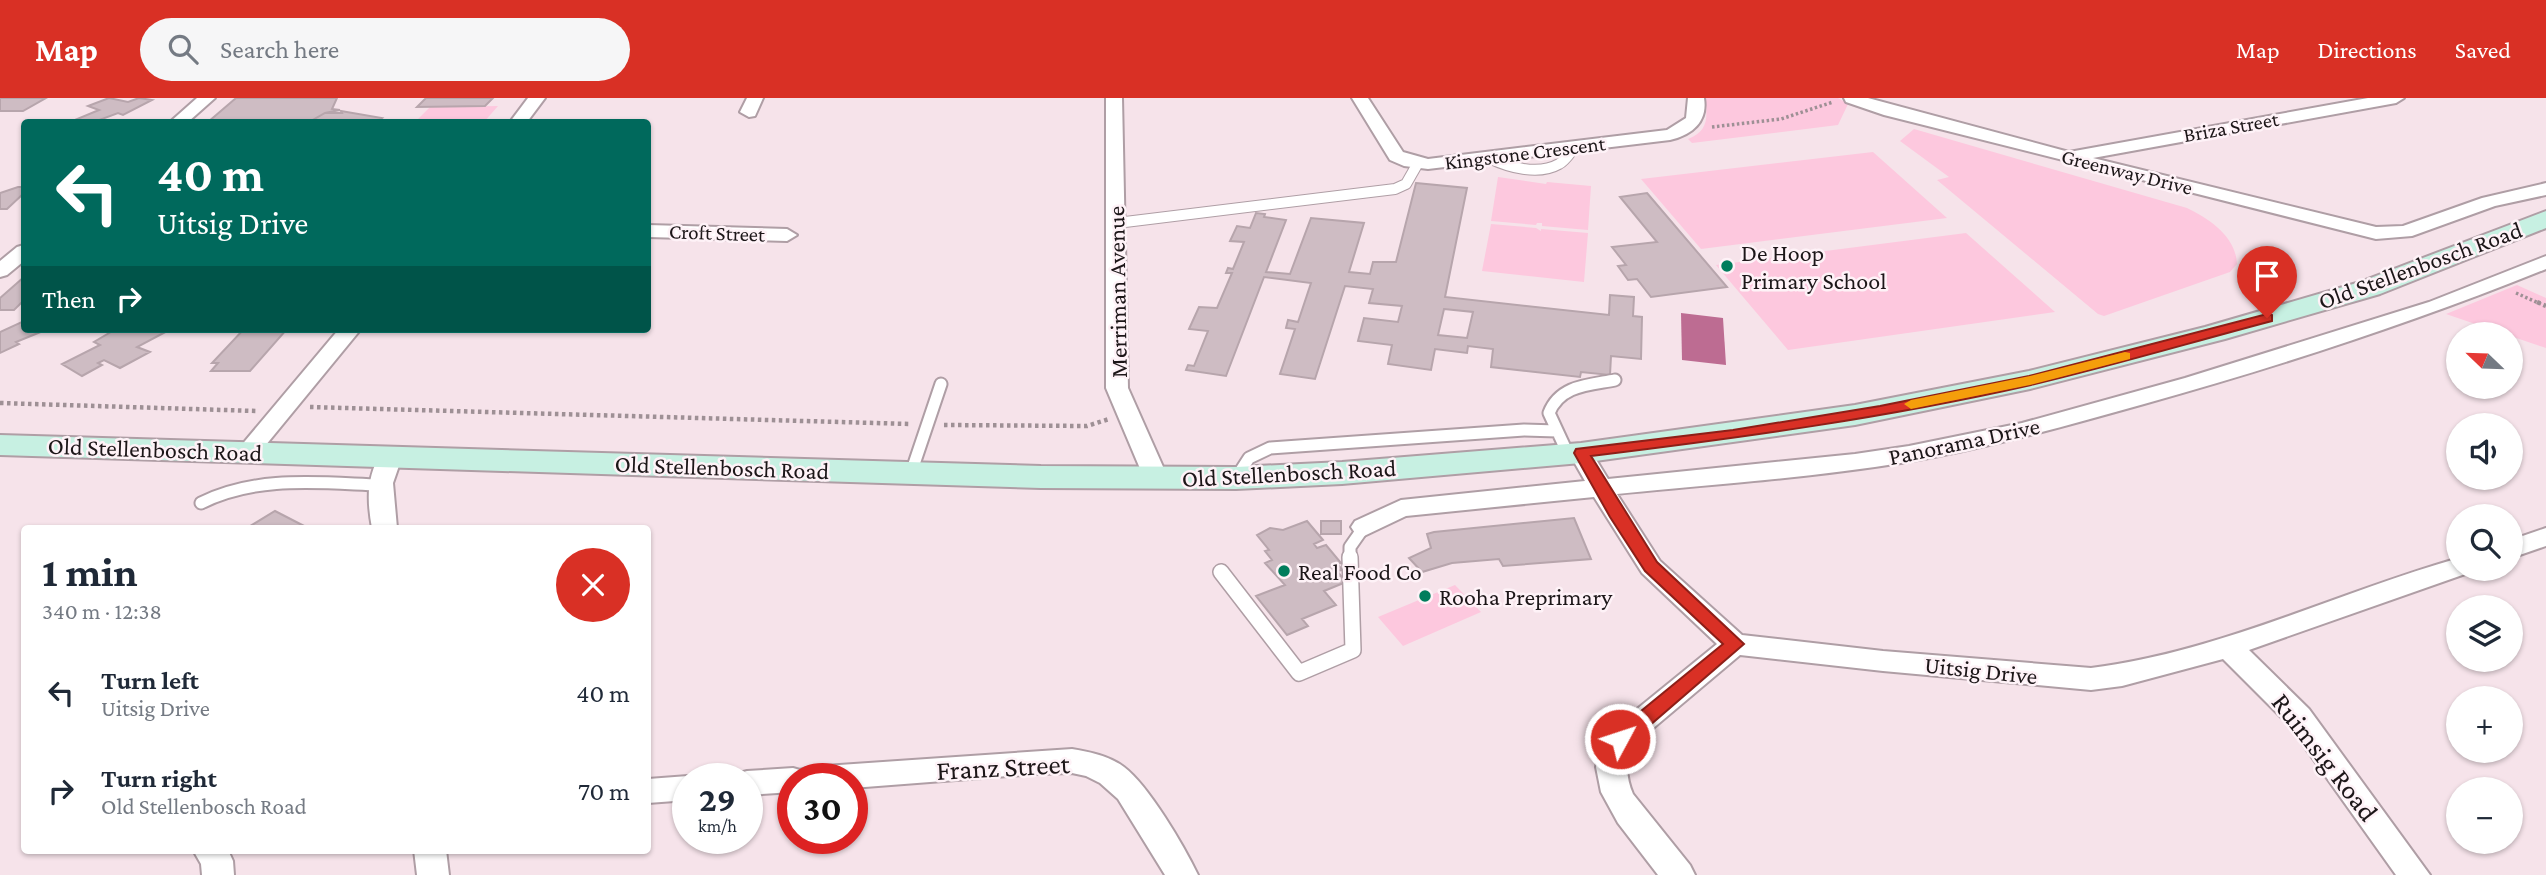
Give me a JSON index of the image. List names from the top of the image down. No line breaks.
{"streets":{"street":["Briza Street","Kingstone Crescent","Greenway Drive","Croft Street","Old Stellenbosch Road","Merriman Avenue","Panorama Drive","Uitsig Drive","Ruimsig Road","Franz Street"]},"crossings":[["Briza Street","Greenway Drive"],["Old Stellenbosch Road","Merriman Avenue"],["Uitsig Drive","Ruimsig Road"]],"places":["De Hoop Primary School","Real Food Co","Rooha Preprimary"],"north":"top left","page":{"header":"Map","search":"Search here","nav":["Map","Directions","Saved"],"turn":["40 m","Uitsig Drive"],"then":"Then","map_buttons":["+","−"],"heading":["1 min","340 m · 12:38"],"list":[{"name":"Turn left","note":"Uitsig Drive","value":"40 m"},{"name":"Turn right","note":"Old Stellenbosch Road","value":"70 m"}],"speed":"29 km/h","limit":"30"}}
